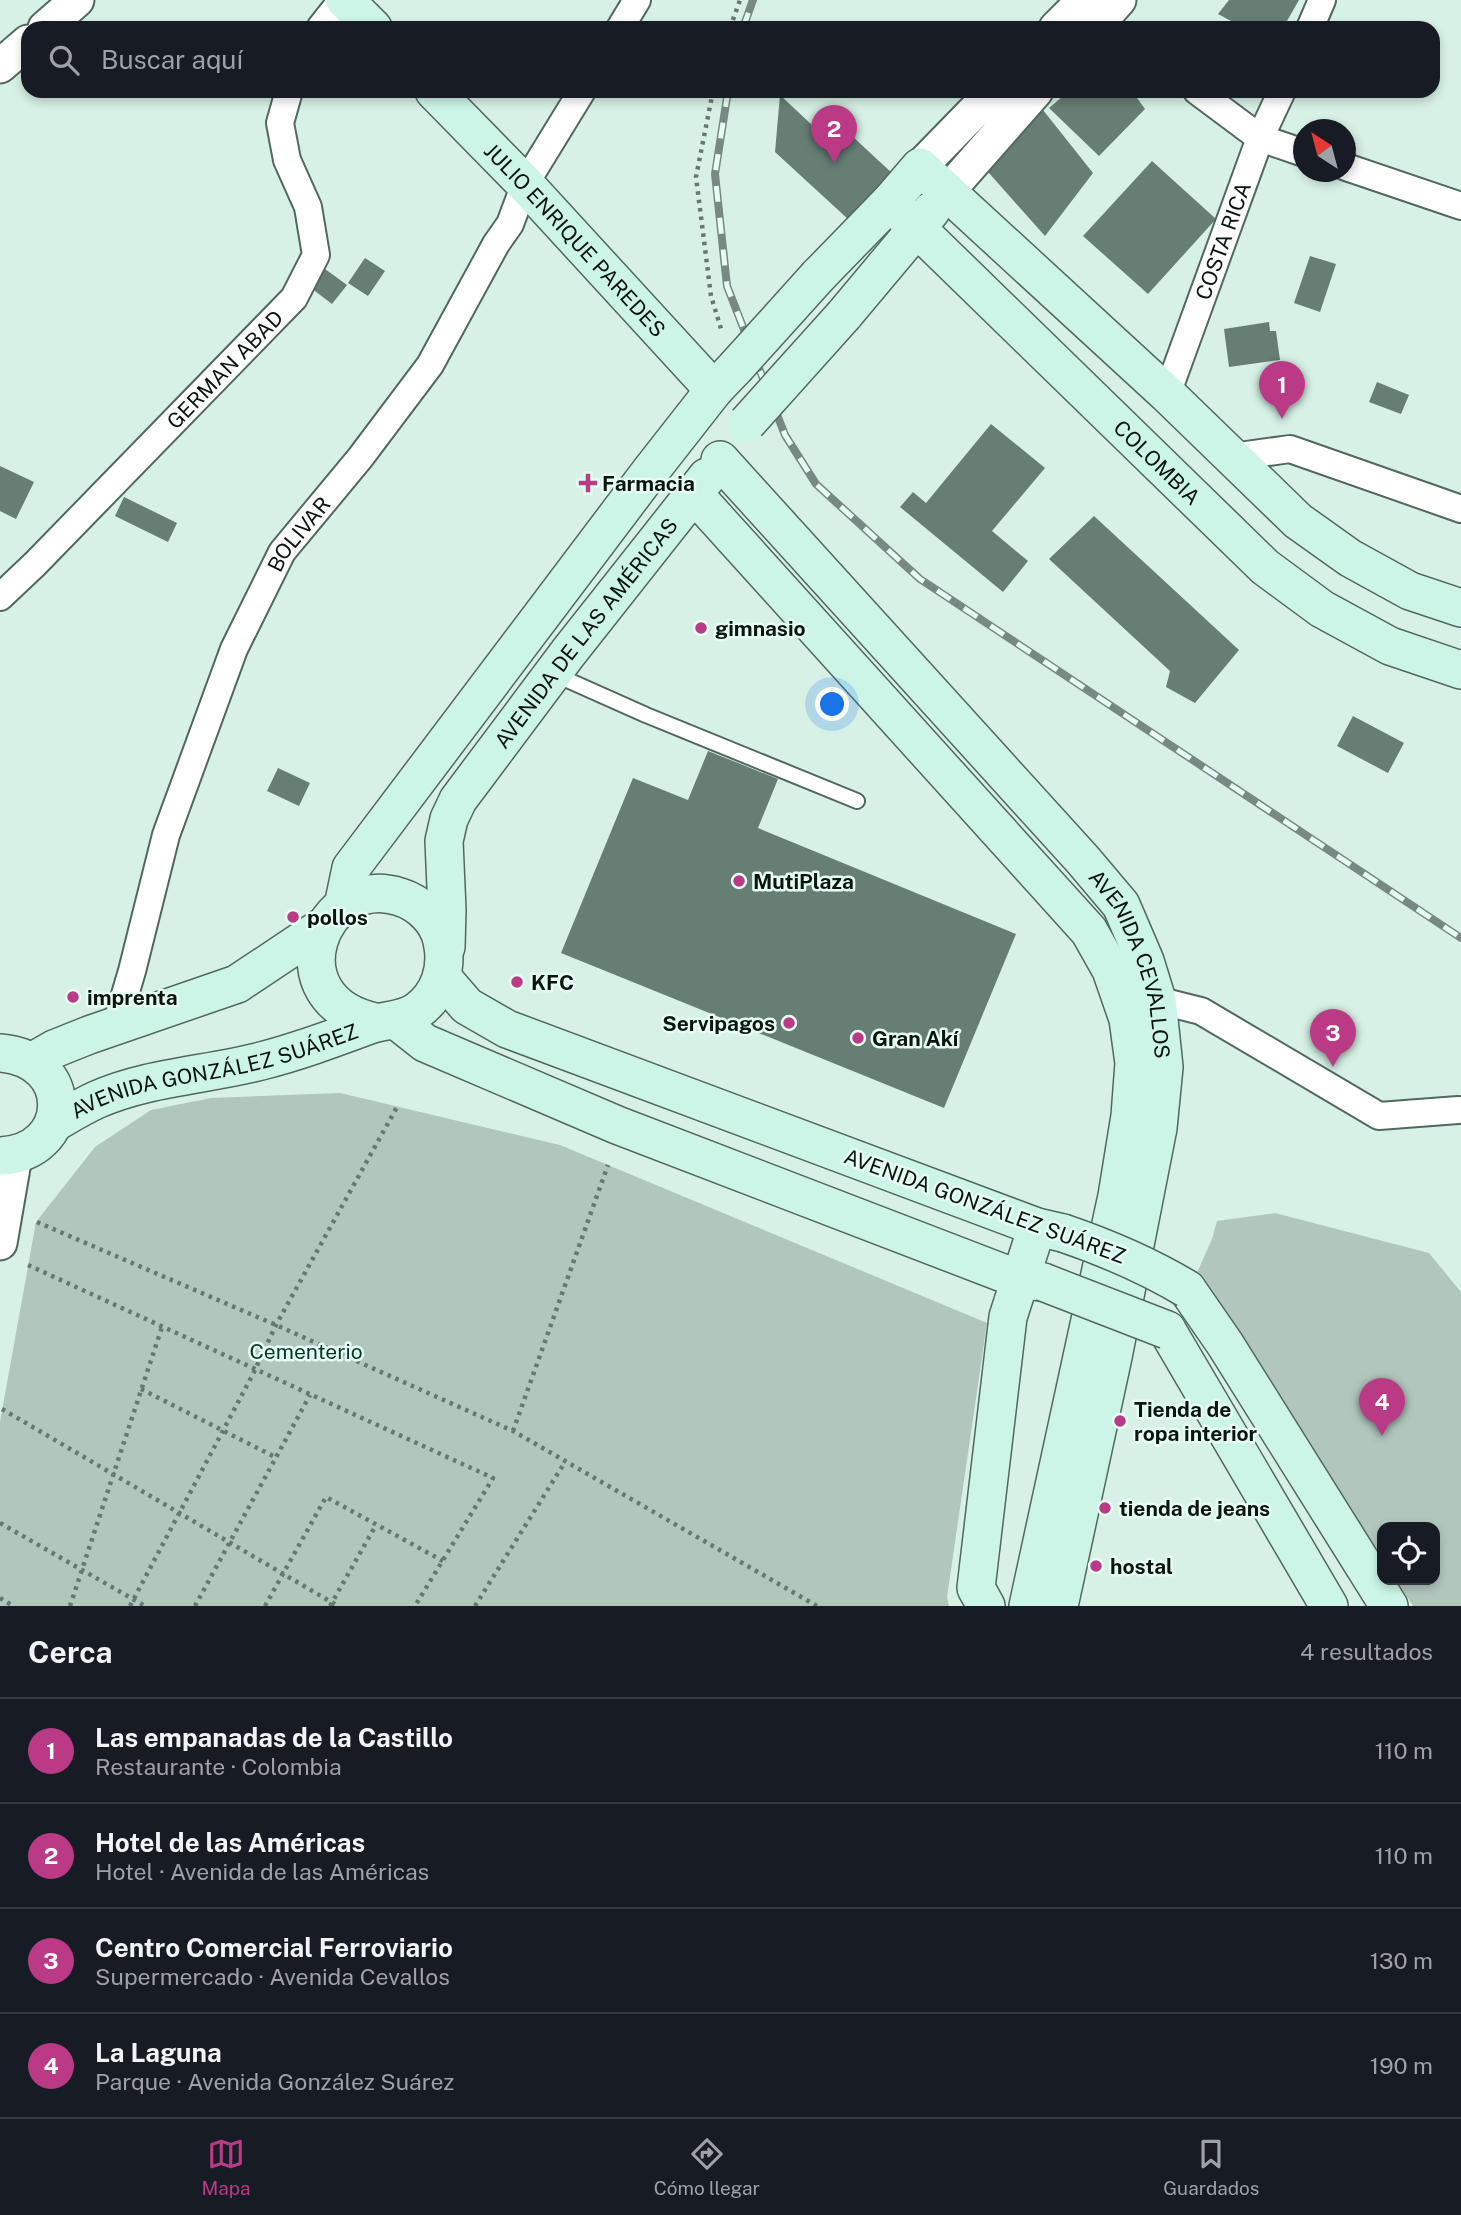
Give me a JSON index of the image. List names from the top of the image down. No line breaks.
{"streets":{"main road":["JULIO ENRIQUE PAREDES","COLOMBIA","AVENIDA DE LAS AMÉRICAS","AVENIDA CEVALLOS","AVENIDA GONZÁLEZ SUÁREZ"],"street":["COSTA RICA","GERMAN ABAD","BOLIVAR"]},"crossings":[["JULIO ENRIQUE PAREDES","BOLIVAR"],["COLOMBIA","AVENIDA DE LAS AMÉRICAS"],["BOLIVAR","AVENIDA GONZÁLEZ SUÁREZ"],["AVENIDA DE LAS AMÉRICAS","AVENIDA CEVALLOS"],["AVENIDA DE LAS AMÉRICAS","AVENIDA GONZÁLEZ SUÁREZ"]],"parks":["Cementerio"],"places":{"health":["Farmacia"],"other":["gimnasio","MutiPlaza","pollos","KFC","imprenta","Servipagos","Gran Akí","Tienda de ropa interior","tienda de jeans","hostal"]},"north":"top left","page":{"search":"Buscar aquí","pins":["2","1","3","4"],"heading":["Cerca","4 resultados"],"list":[{"mark":"1","name":"Las empanadas de la Castillo","note":"Restaurante · Colombia","value":"110 m"},{"mark":"2","name":"Hotel de las Américas","note":"Hotel · Avenida de las Américas","value":"110 m"},{"mark":"3","name":"Centro Comercial Ferroviario","note":"Supermercado · Avenida Cevallos","value":"130 m"},{"mark":"4","name":"La Laguna","note":"Parque · Avenida González Suárez","value":"190 m"}],"nav":["Mapa","Cómo llegar","Guardados"]}}
